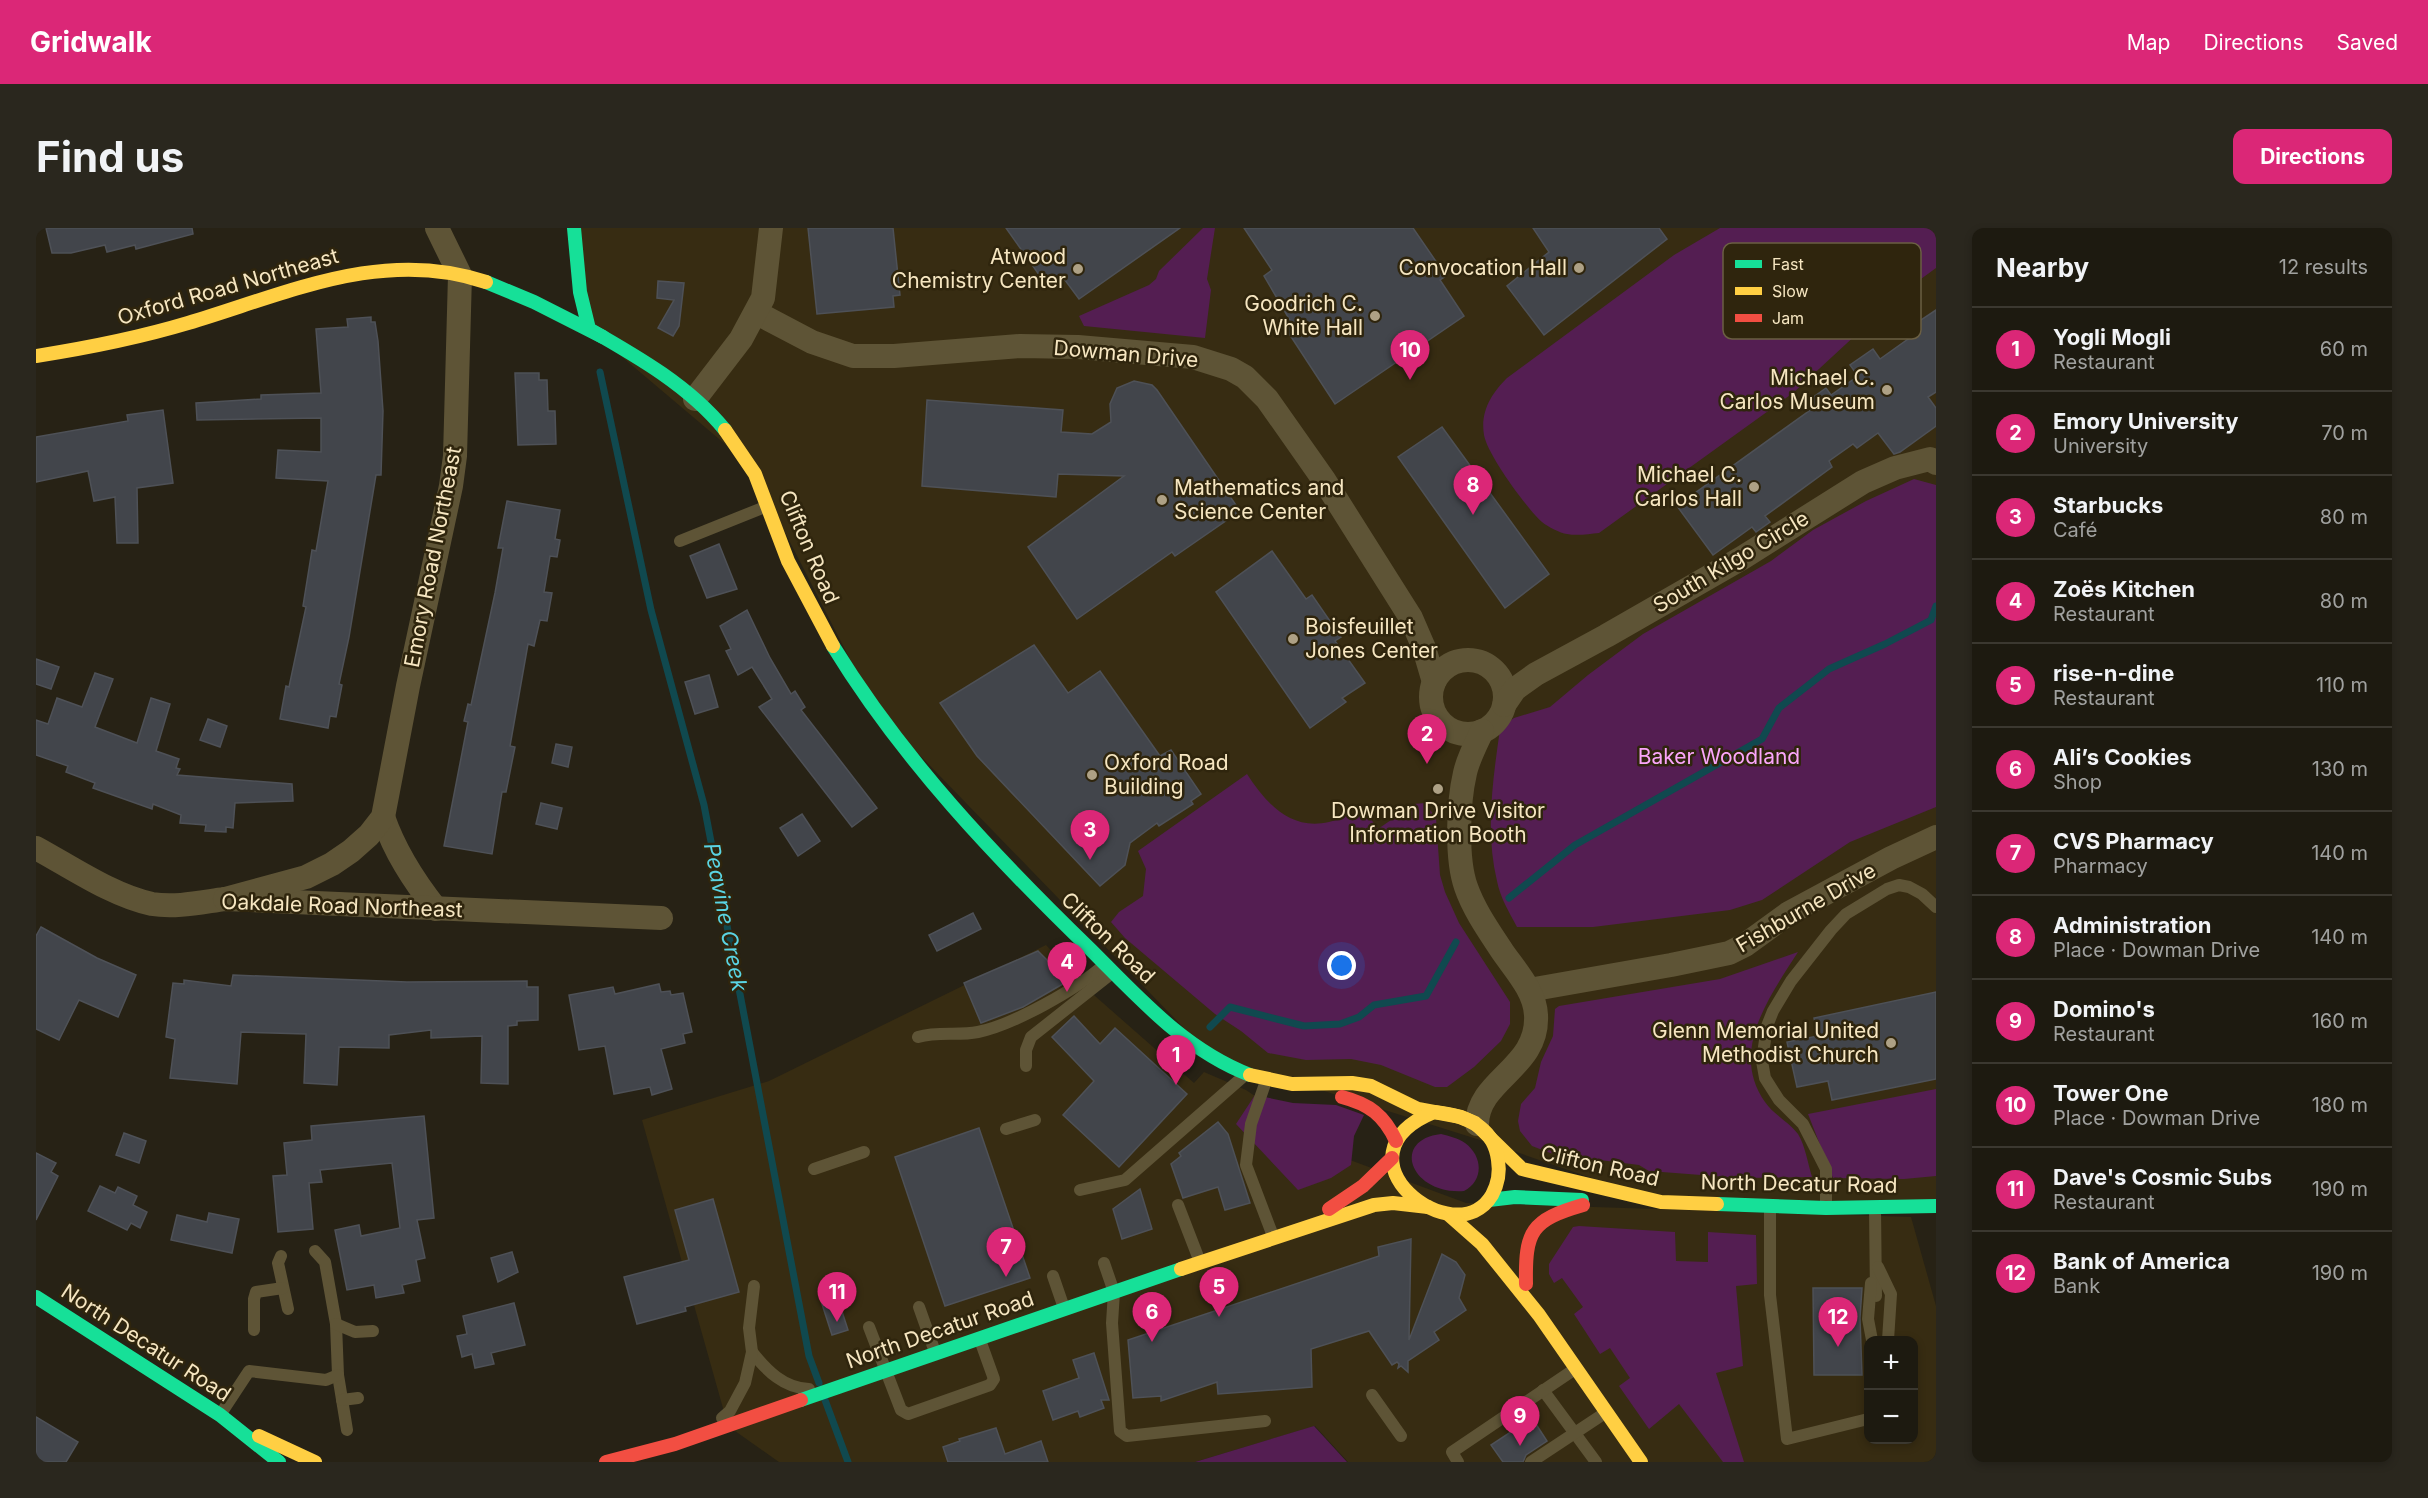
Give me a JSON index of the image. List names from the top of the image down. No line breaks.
{"streets":{"main road":["Oxford Road Northeast","Clifton Road","North Decatur Road"],"street":["Dowman Drive","Emory Road Northeast","South Kilgo Circle","Oakdale Road Northeast","Fishburne Drive"]},"crossings":[["Oxford Road Northeast","Emory Road Northeast"],["Dowman Drive","South Kilgo Circle"],["Clifton Road","North Decatur Road"]],"water":["Peavine Creek"],"parks":["Baker Woodland"],"places":["Convocation Hall","Atwood Chemistry Center","Goodrich C. White Hall","Michael C. Carlos Museum","Michael C. Carlos Hall","Mathematics and Science Center","Boisfeuillet Jones Center","Oxford Road Building","Dowman Drive Visitor Information Booth","Glenn Memorial United Methodist Church"],"legend":["Fast","Slow","Jam"],"page":{"header":"Gridwalk","nav":["Map","Directions","Saved"],"buttons":"Directions","title":"Find us","heading":["Nearby","12 results"],"list":[{"mark":"1","name":"Yogli Mogli","note":"Restaurant","value":"60 m"},{"mark":"2","name":"Emory University","note":"University","value":"70 m"},{"mark":"3","name":"Starbucks","note":"Café","value":"80 m"},{"mark":"4","name":"Zoës Kitchen","note":"Restaurant","value":"80 m"},{"mark":"5","name":"rise-n-dine","note":"Restaurant","value":"110 m"},{"mark":"6","name":"Ali’s Cookies","note":"Shop","value":"130 m"},{"mark":"7","name":"CVS Pharmacy","note":"Pharmacy","value":"140 m"},{"mark":"8","name":"Administration","note":"Place · Dowman Drive","value":"140 m"},{"mark":"9","name":"Domino's","note":"Restaurant","value":"160 m"},{"mark":"10","name":"Tower One","note":"Place · Dowman Drive","value":"180 m"},{"mark":"11","name":"Dave's Cosmic Subs","note":"Restaurant","value":"190 m"},{"mark":"12","name":"Bank of America","note":"Bank","value":"190 m"}],"pins":["10","8","2","3","4","1","7","5","11","6","12","9"],"map_buttons":["+","−"]}}
